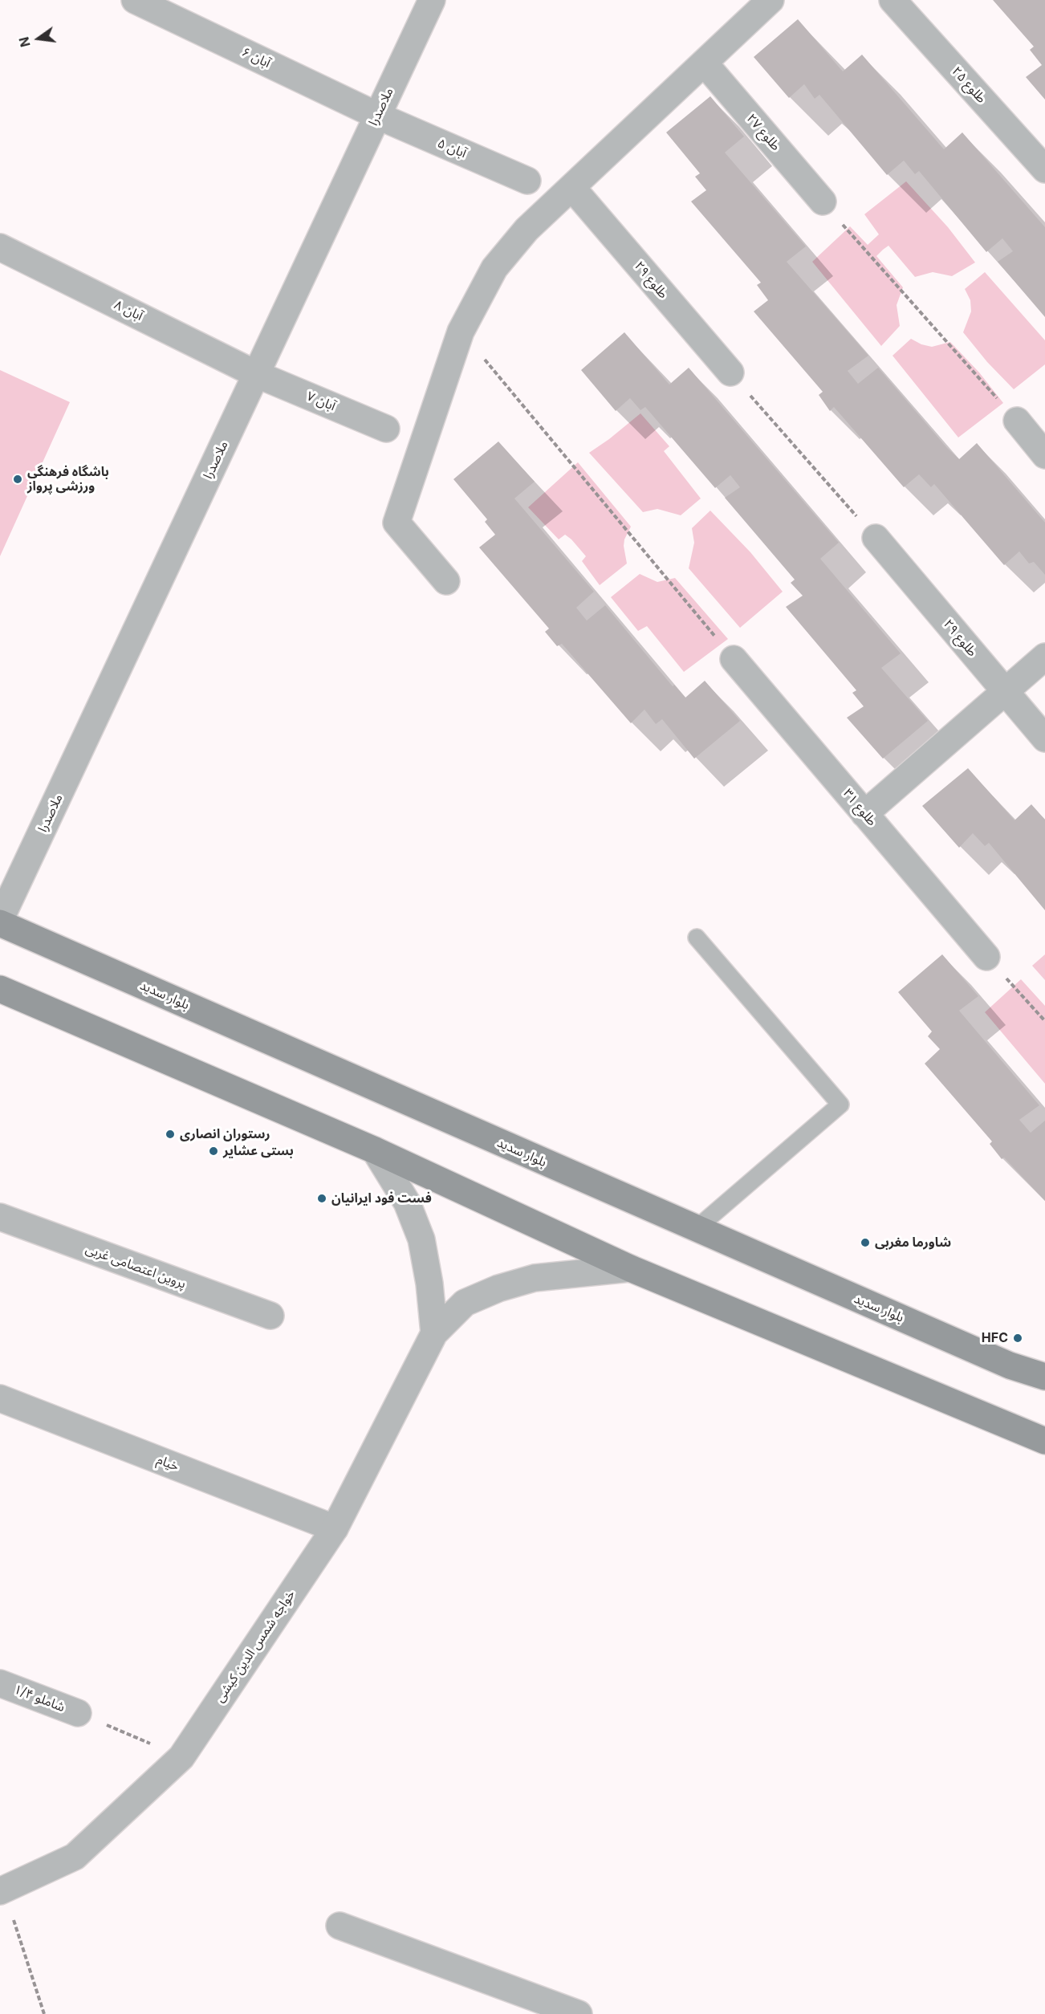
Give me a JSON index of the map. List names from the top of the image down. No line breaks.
{"streets":{"main road":["بلوار سدید"],"street":["آبان ۶","طلوع ۲۵","ملاصدرا","طلوع ۲۷","آبان ۵","طلوع ۲۹","آبان ۸","آبان ۷","طلوع ۳۱","پروین اعتصامی غربی","خیام","خواجه شمس الدين كيشی","شاملو ۱/۴"]},"crossings":[["آبان ۶","ملاصدرا"],["آبان ۶","آبان ۵"],["ملاصدرا","آبان ۵"],["ملاصدرا","آبان ۸"],["ملاصدرا","آبان ۷"],["ملاصدرا","بلوار سدید"],["آبان ۸","آبان ۷"],["خیام","خواجه شمس الدين كيشی"]],"places":["باشگاه فرهنگی ورزشی پرواز","رستوران انصاری","بستی عشایر","فست فود ایرانیان","شاورما مغربی","HFC"],"north":"left"}
